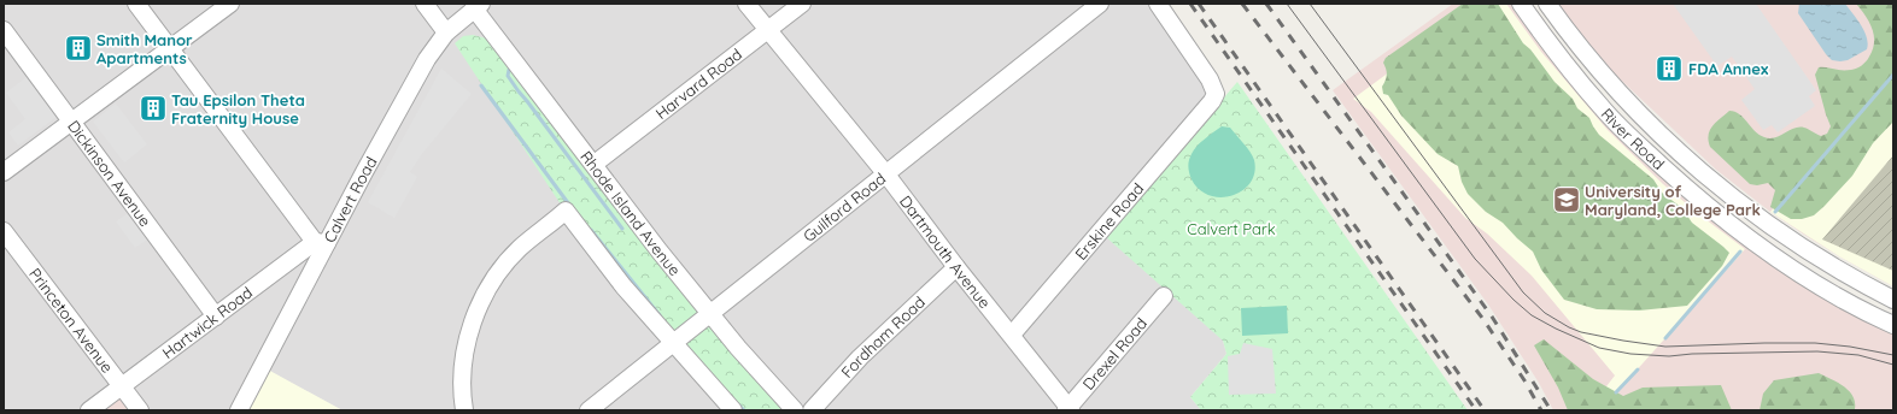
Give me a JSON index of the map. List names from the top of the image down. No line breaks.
{"streets":{"street":["Harvard Road","River Road","Dickinson Avenue","Calvert Road","Guilford Road","Rhode Island Avenue","Erskine Road","Dartmouth Avenue","Princeton Avenue","Hartwick Road","Fordham Road","Drexel Road"]},"crossings":[["Harvard Road","Rhode Island Avenue"],["Harvard Road","Dartmouth Avenue"],["Dickinson Avenue","Hartwick Road"],["Calvert Road","Rhode Island Avenue"],["Calvert Road","Hartwick Road"],["Guilford Road","Rhode Island Avenue"],["Guilford Road","Dartmouth Avenue"],["Erskine Road","Dartmouth Avenue"],["Dartmouth Avenue","Fordham Road"],["Dartmouth Avenue","Drexel Road"],["Princeton Avenue","Hartwick Road"]],"parks":["Calvert Park"],"places":{"building":["Smith Manor Apartments","FDA Annex","Tau Epsilon Theta Fraternity House"],"school or university":["University of Maryland, College Park"]}}
